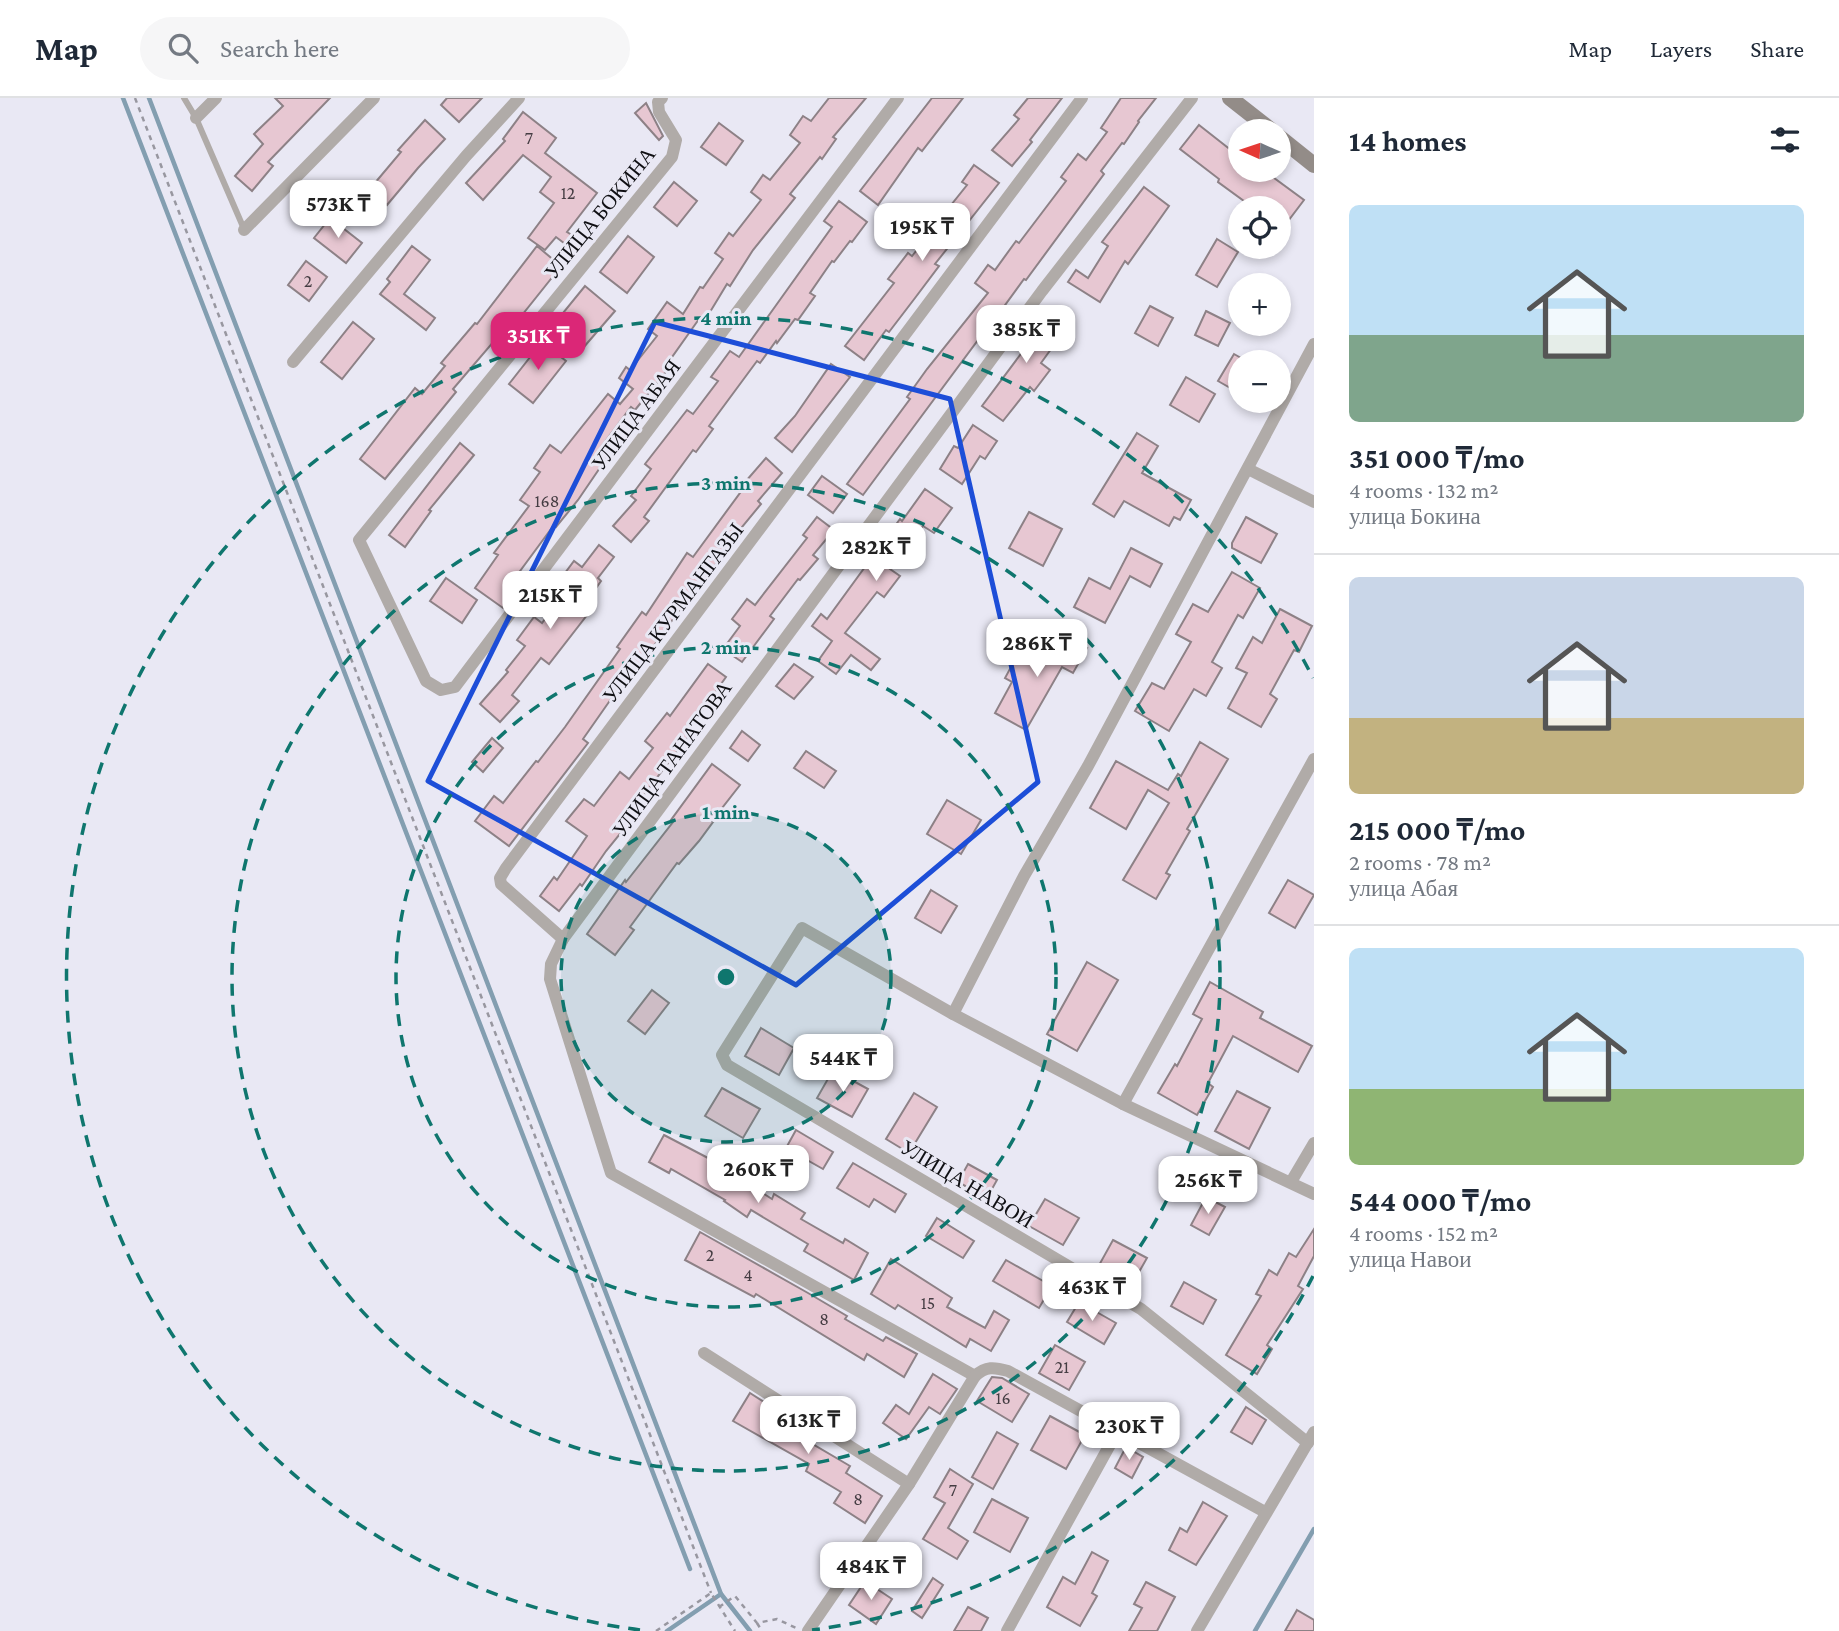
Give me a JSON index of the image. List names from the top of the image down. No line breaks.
{"streets":{"street":["УЛИЦА БОКИНА","УЛИЦА АБАЯ","УЛИЦА КУРМАНГАЗЫ","УЛИЦА ТАНАТОВА","УЛИЦА НАВОИ"]},"crossings":[["УЛИЦА БОКИНА","УЛИЦА АБАЯ"],["УЛИЦА КУРМАНГАЗЫ","УЛИЦА ТАНАТОВА"]],"house_numbers":["7","12","2","168","2","4","15","8","21","16","7","8"],"north":"left","page":{"header":"Map","search":"Search here","nav":["Map","Layers","Share"],"heading":"14 homes","map_buttons":["+","−"],"price":["573K ₸","195K ₸","385K ₸","351K ₸","282K ₸","215K ₸","286K ₸","544K ₸","260K ₸","256K ₸","463K ₸","613K ₸","230K ₸","484K ₸"],"list":[{"name":"351 000 ₸/mo","note":"4 rooms · 132 m² · улица Бокина"},{"name":"215 000 ₸/mo","note":"2 rooms · 78 m² · улица Абая"},{"name":"544 000 ₸/mo","note":"4 rooms · 152 m² · улица Навои"}]},"rings":["4 min","3 min","2 min","1 min"]}
